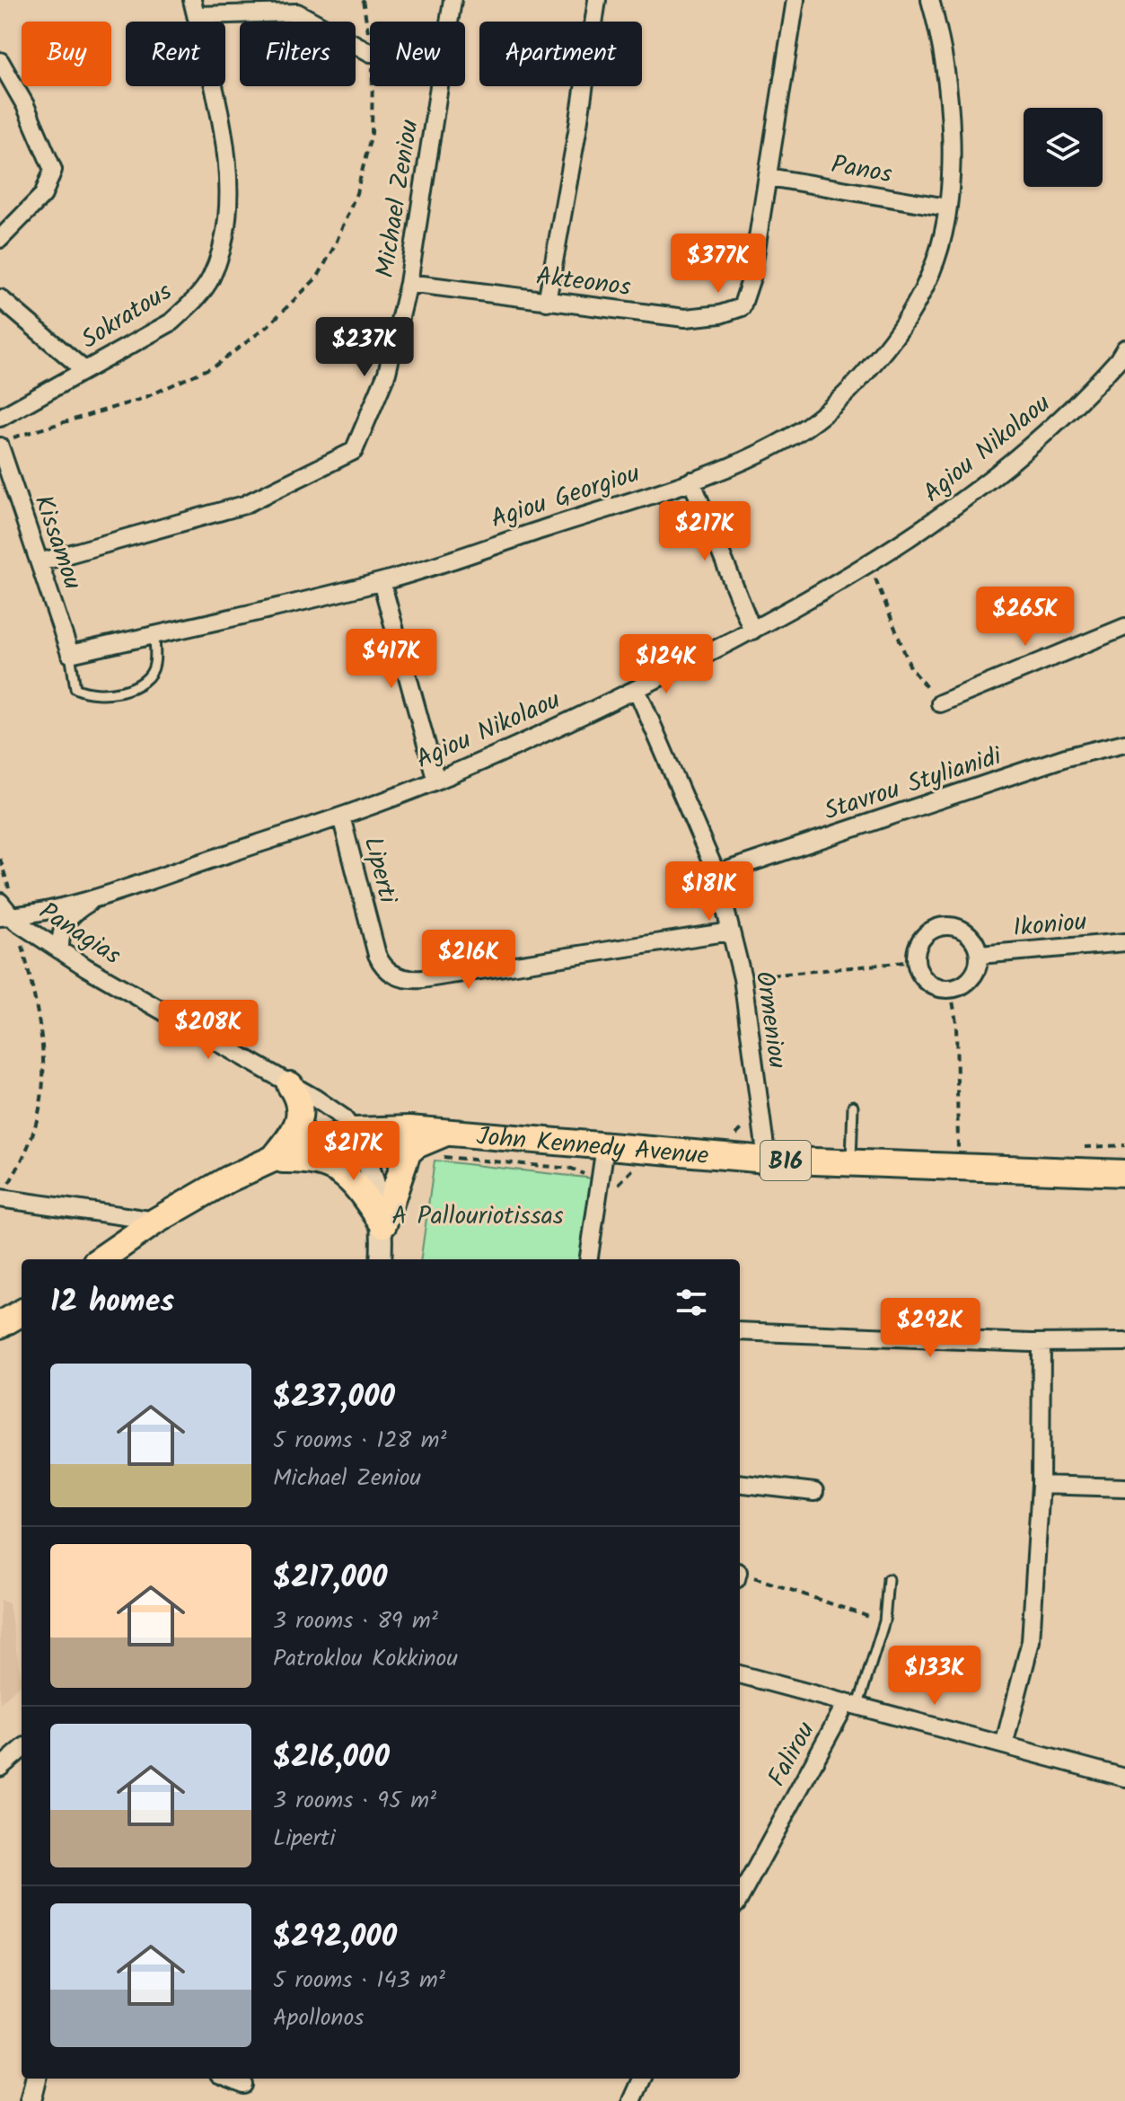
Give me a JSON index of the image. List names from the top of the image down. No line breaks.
{"streets":{"main road":["John Kennedy Avenue","B16"],"street":["Panos","Michael Zeniou","Akteonos","Sokratous","Agiou Nikolaou","Agiou Georgiou","Kissamou","Stavrou Stylianidi","Liperti","Ikoniou","Panagias","Ormeniou","Falirou"]},"crossings":[["Panos","Akteonos"],["Panos","Agiou Georgiou"],["Michael Zeniou","Akteonos"],["Michael Zeniou","Kissamou"],["Agiou Nikolaou","Liperti"],["Agiou Nikolaou","Panagias"],["Agiou Nikolaou","Ormeniou"],["Agiou Georgiou","Kissamou"],["Stavrou Stylianidi","Ormeniou"],["Liperti","Ormeniou"],["Panagias","John Kennedy Avenue"],["Ormeniou","John Kennedy Avenue"]],"parks":["A Pallouriotissas"],"page":{"chip":["Buy","Rent","Filters","New","Apartment"],"price":["$377K","$237K","$217K","$265K","$417K","$124K","$181K","$216K","$208K","$217K","$292K","$133K"],"heading":"12 homes","list":[{"name":"$237,000","note":"5 rooms · 128 m² · Michael Zeniou"},{"name":"$217,000","note":"3 rooms · 89 m² · Patroklou Kokkinou"},{"name":"$216,000","note":"3 rooms · 95 m² · Liperti"},{"name":"$292,000","note":"5 rooms · 143 m² · Apollonos"}]}}
